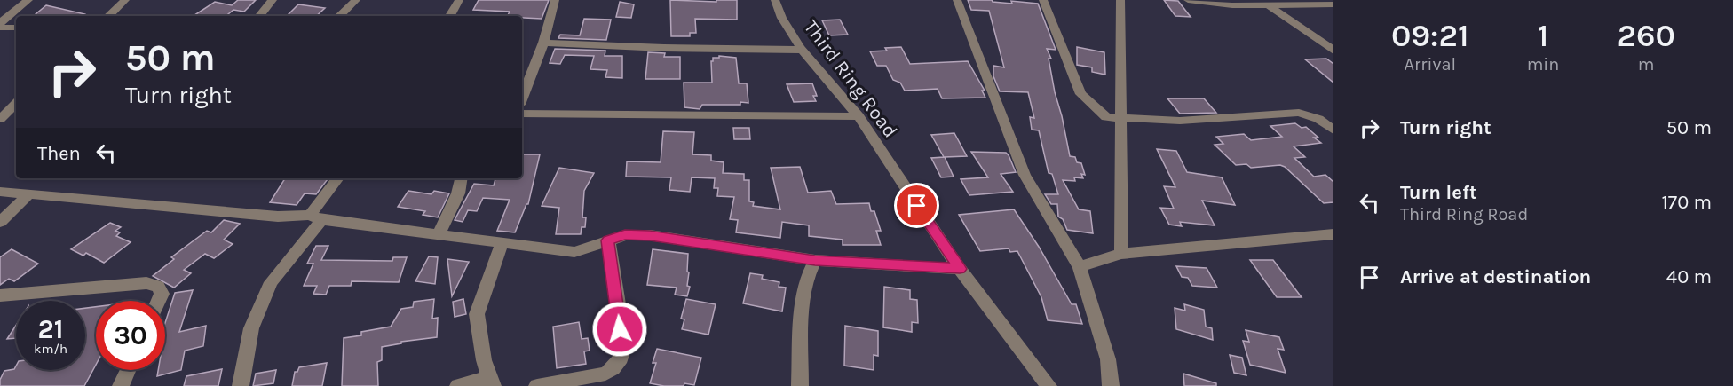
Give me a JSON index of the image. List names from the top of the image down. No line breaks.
{"streets":{"street":["Third Ring Road"]},"page":{"eta":["09:21","Arrival","1","min","260","m"],"turn":["50 m","Turn right"],"list":[{"name":"Turn right","value":"50 m"},{"name":"Turn left","note":"Third Ring Road","value":"170 m"},{"name":"Arrive at destination","value":"40 m"}],"then":"Then","speed":"21 km/h","limit":"30"}}
